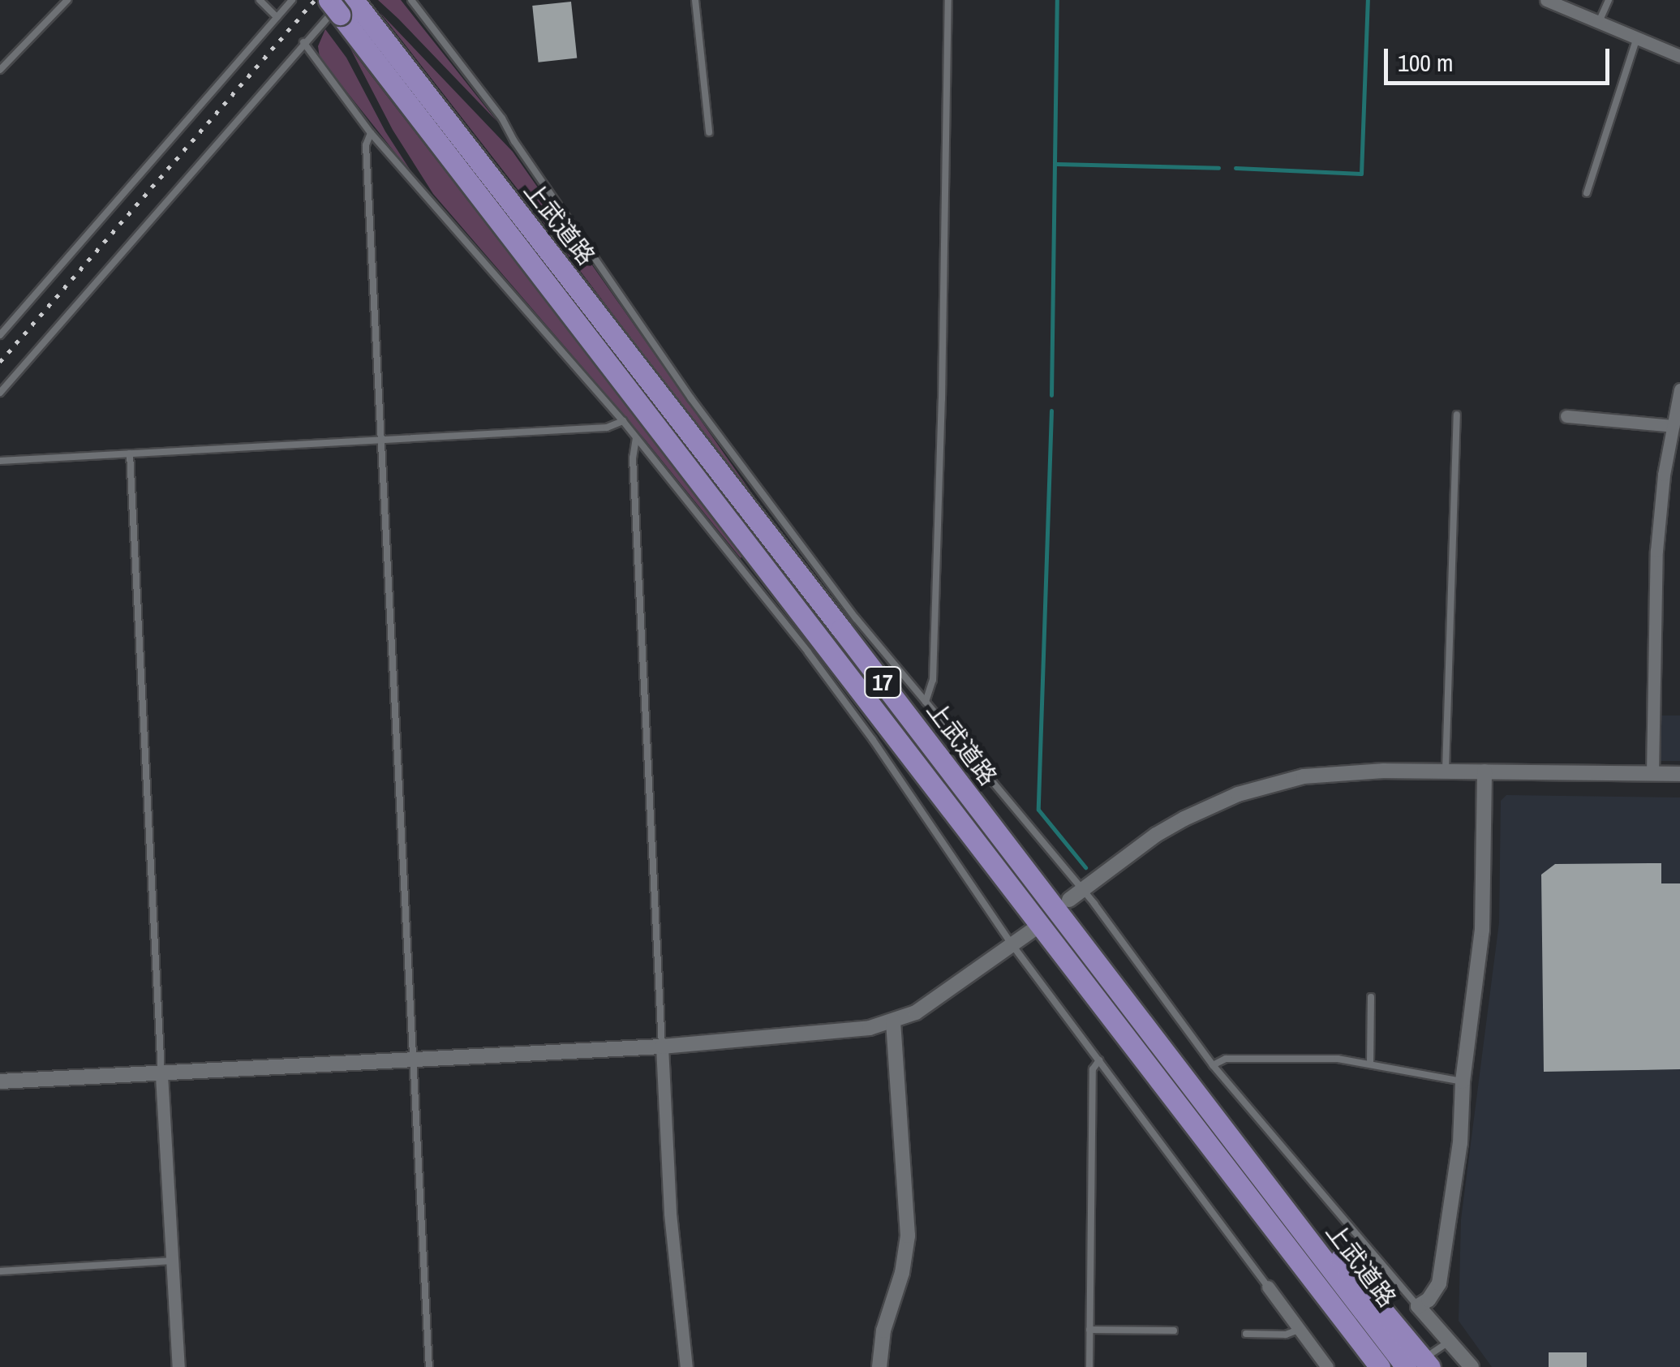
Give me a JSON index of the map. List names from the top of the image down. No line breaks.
{"streets":{"highway":["上武道路","17"]},"scale_bar":"100 m"}
